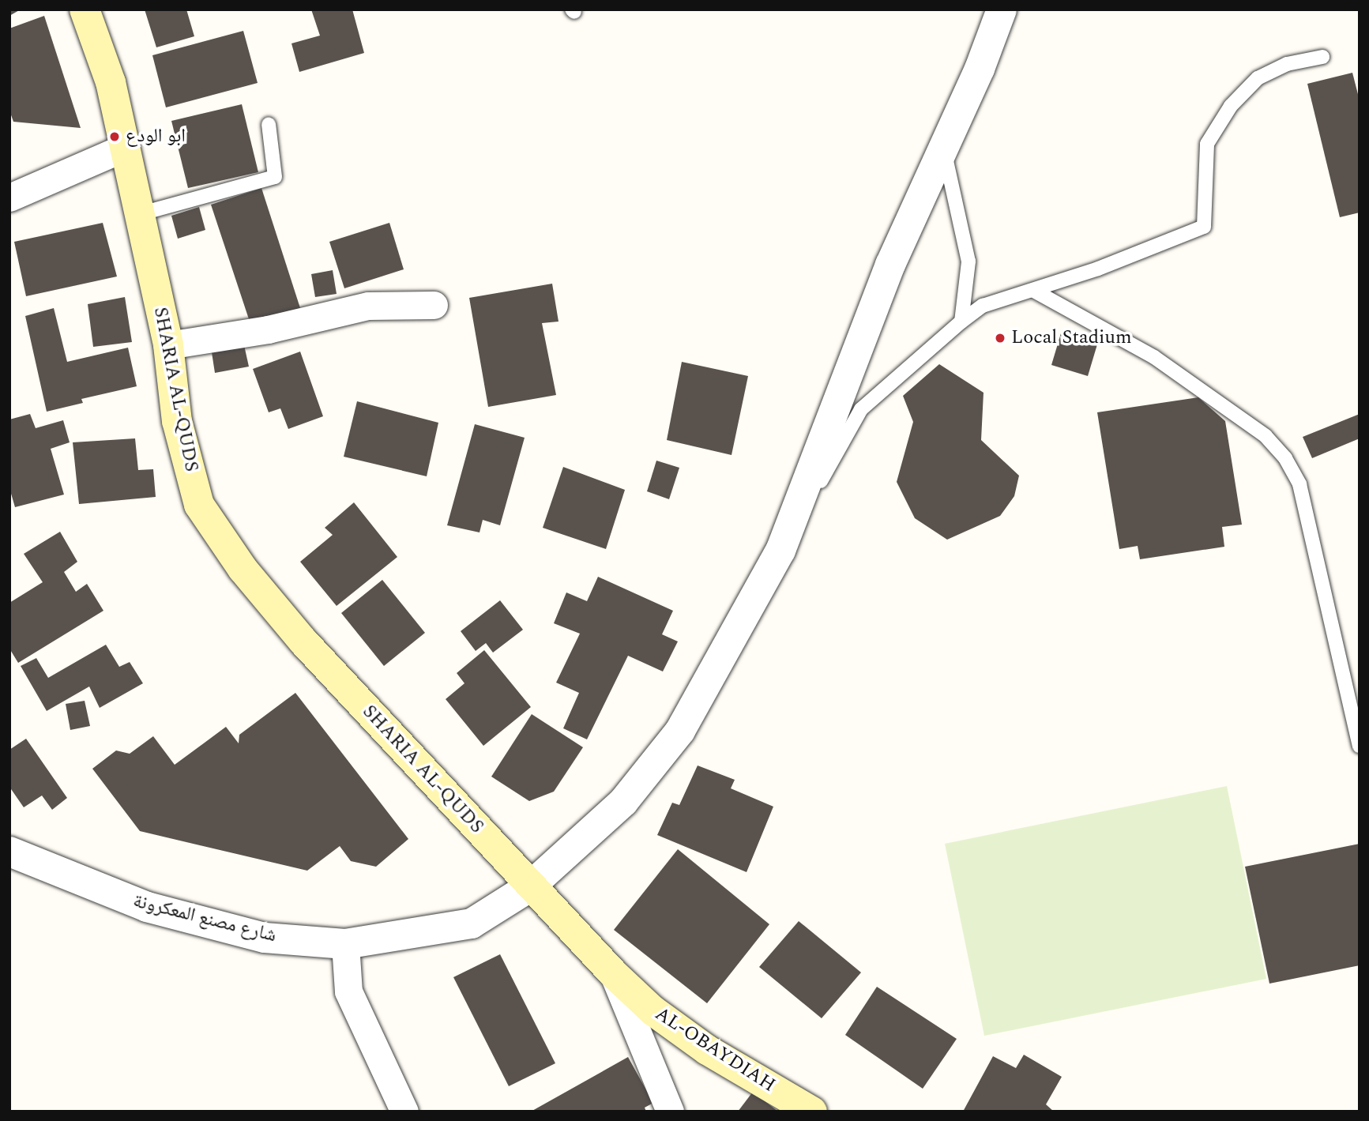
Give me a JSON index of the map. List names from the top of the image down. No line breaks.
{"streets":{"main road":["SHARIA AL-QUDS","AL-OBAYDIAH"],"street":["شارع مصنع المعكرونة"]},"crossings":[["SHARIA AL-QUDS","شارع مصنع المعكرونة"],["SHARIA AL-QUDS","AL-OBAYDIAH"],["شارع مصنع المعكرونة","AL-OBAYDIAH"]],"places":["ابو الودع","Local Stadium"]}
